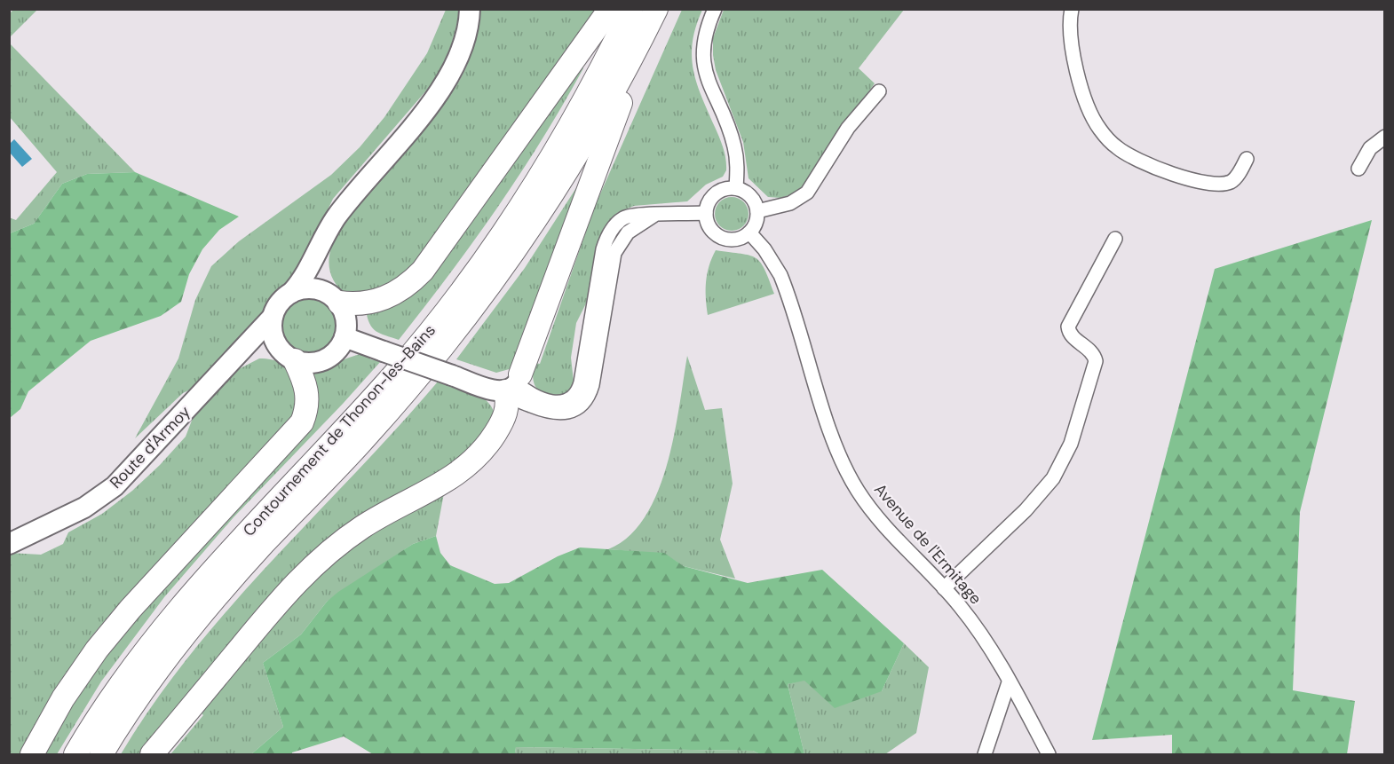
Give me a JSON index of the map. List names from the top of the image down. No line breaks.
{"streets":{"highway":["Contournement de Thonon-les-Bains"],"main road":["Route d'Armoy"],"street":["Avenue de l'Ermitage"]}}
